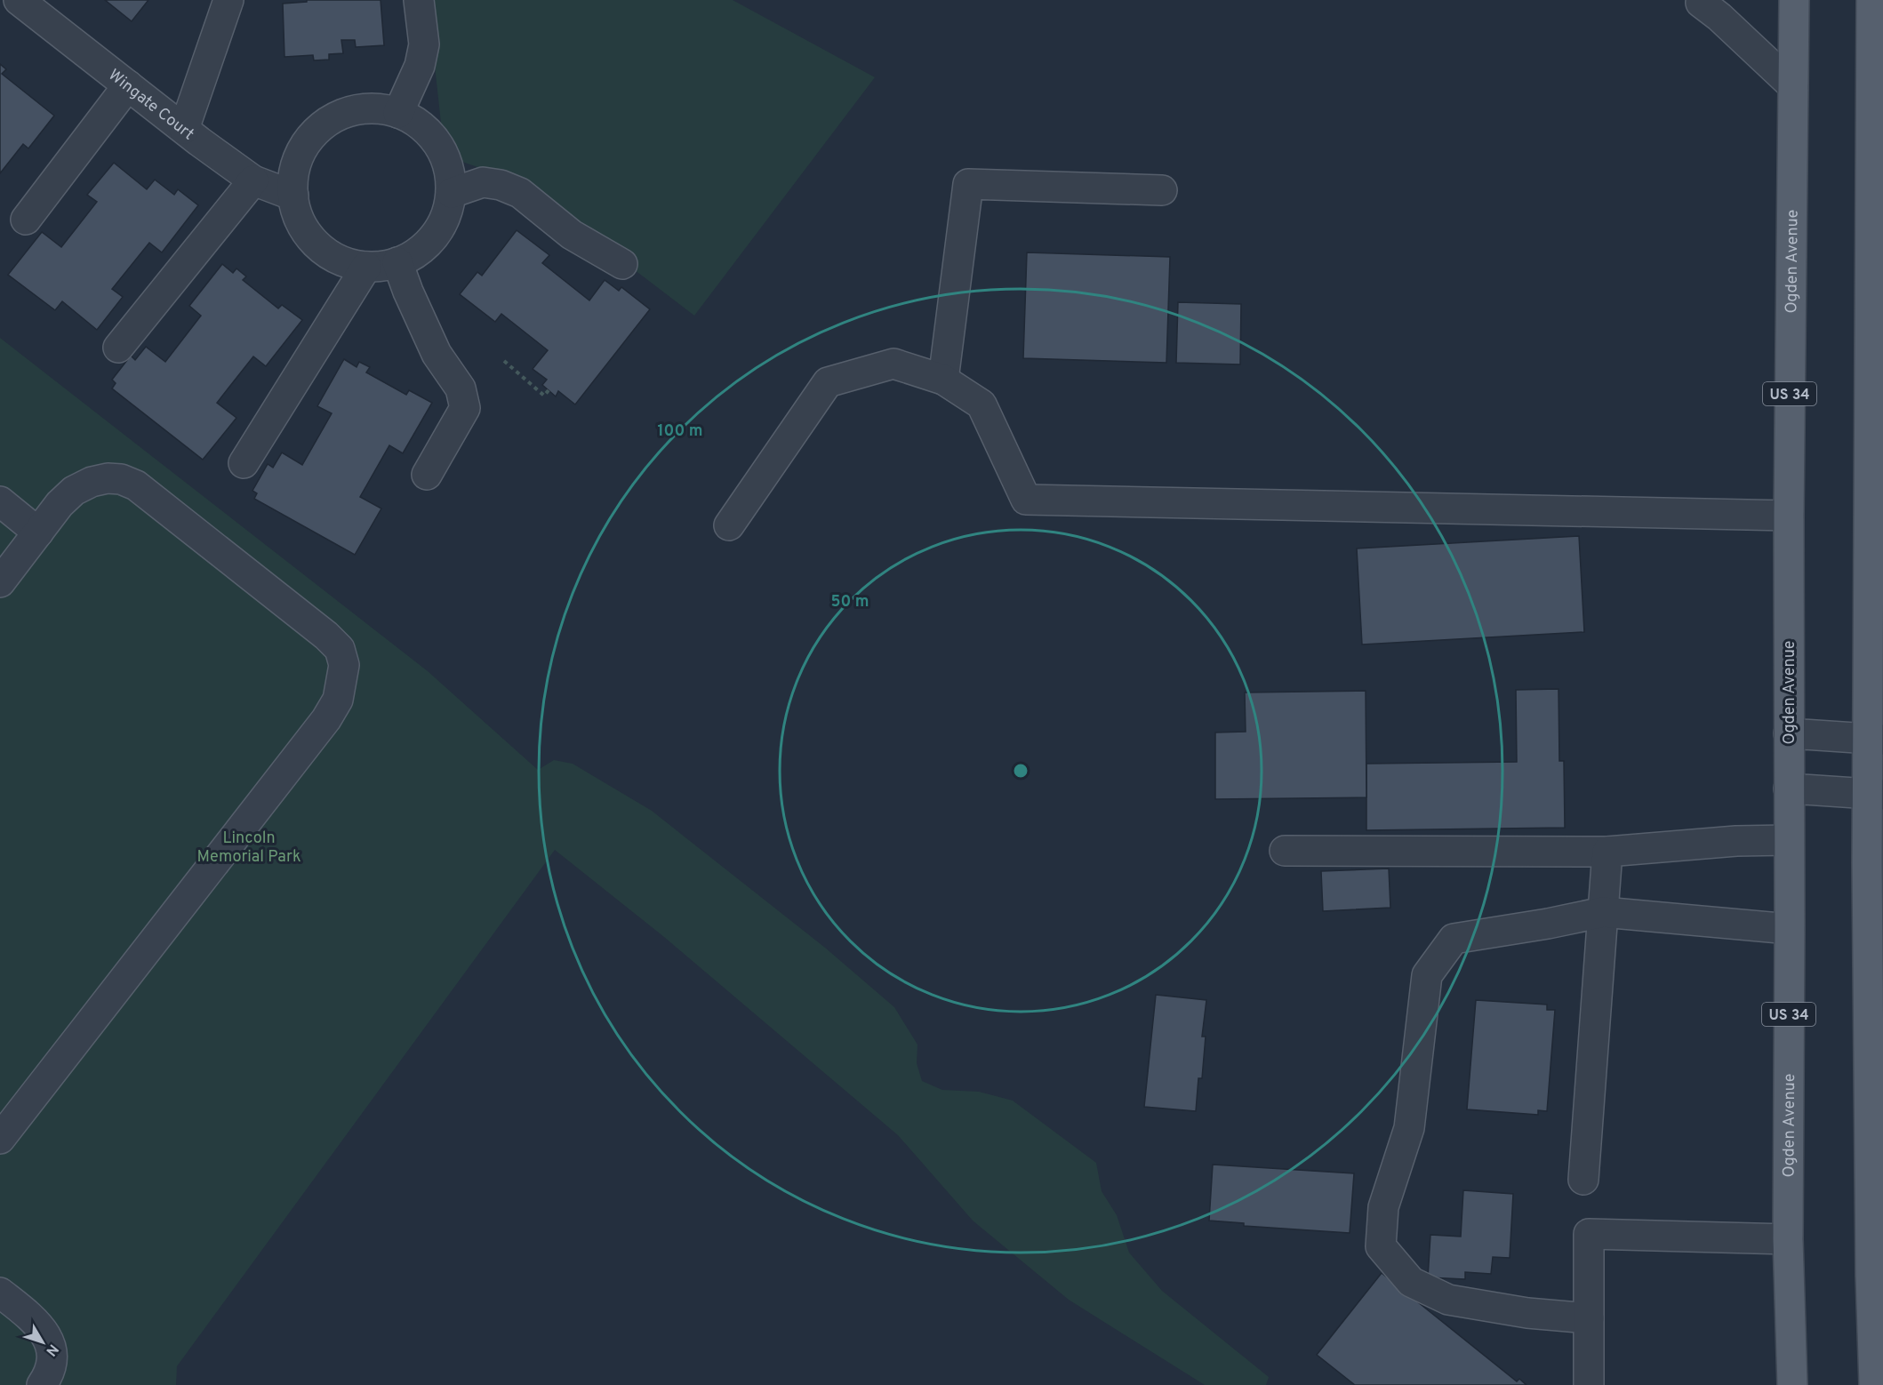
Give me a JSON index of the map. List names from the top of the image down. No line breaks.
{"streets":{"main road":["Ogden Avenue","US 34"],"street":["Wingate Court"]},"parks":["Lincoln Memorial Park"],"north":"bottom right","rings":["100 m","50 m"]}
